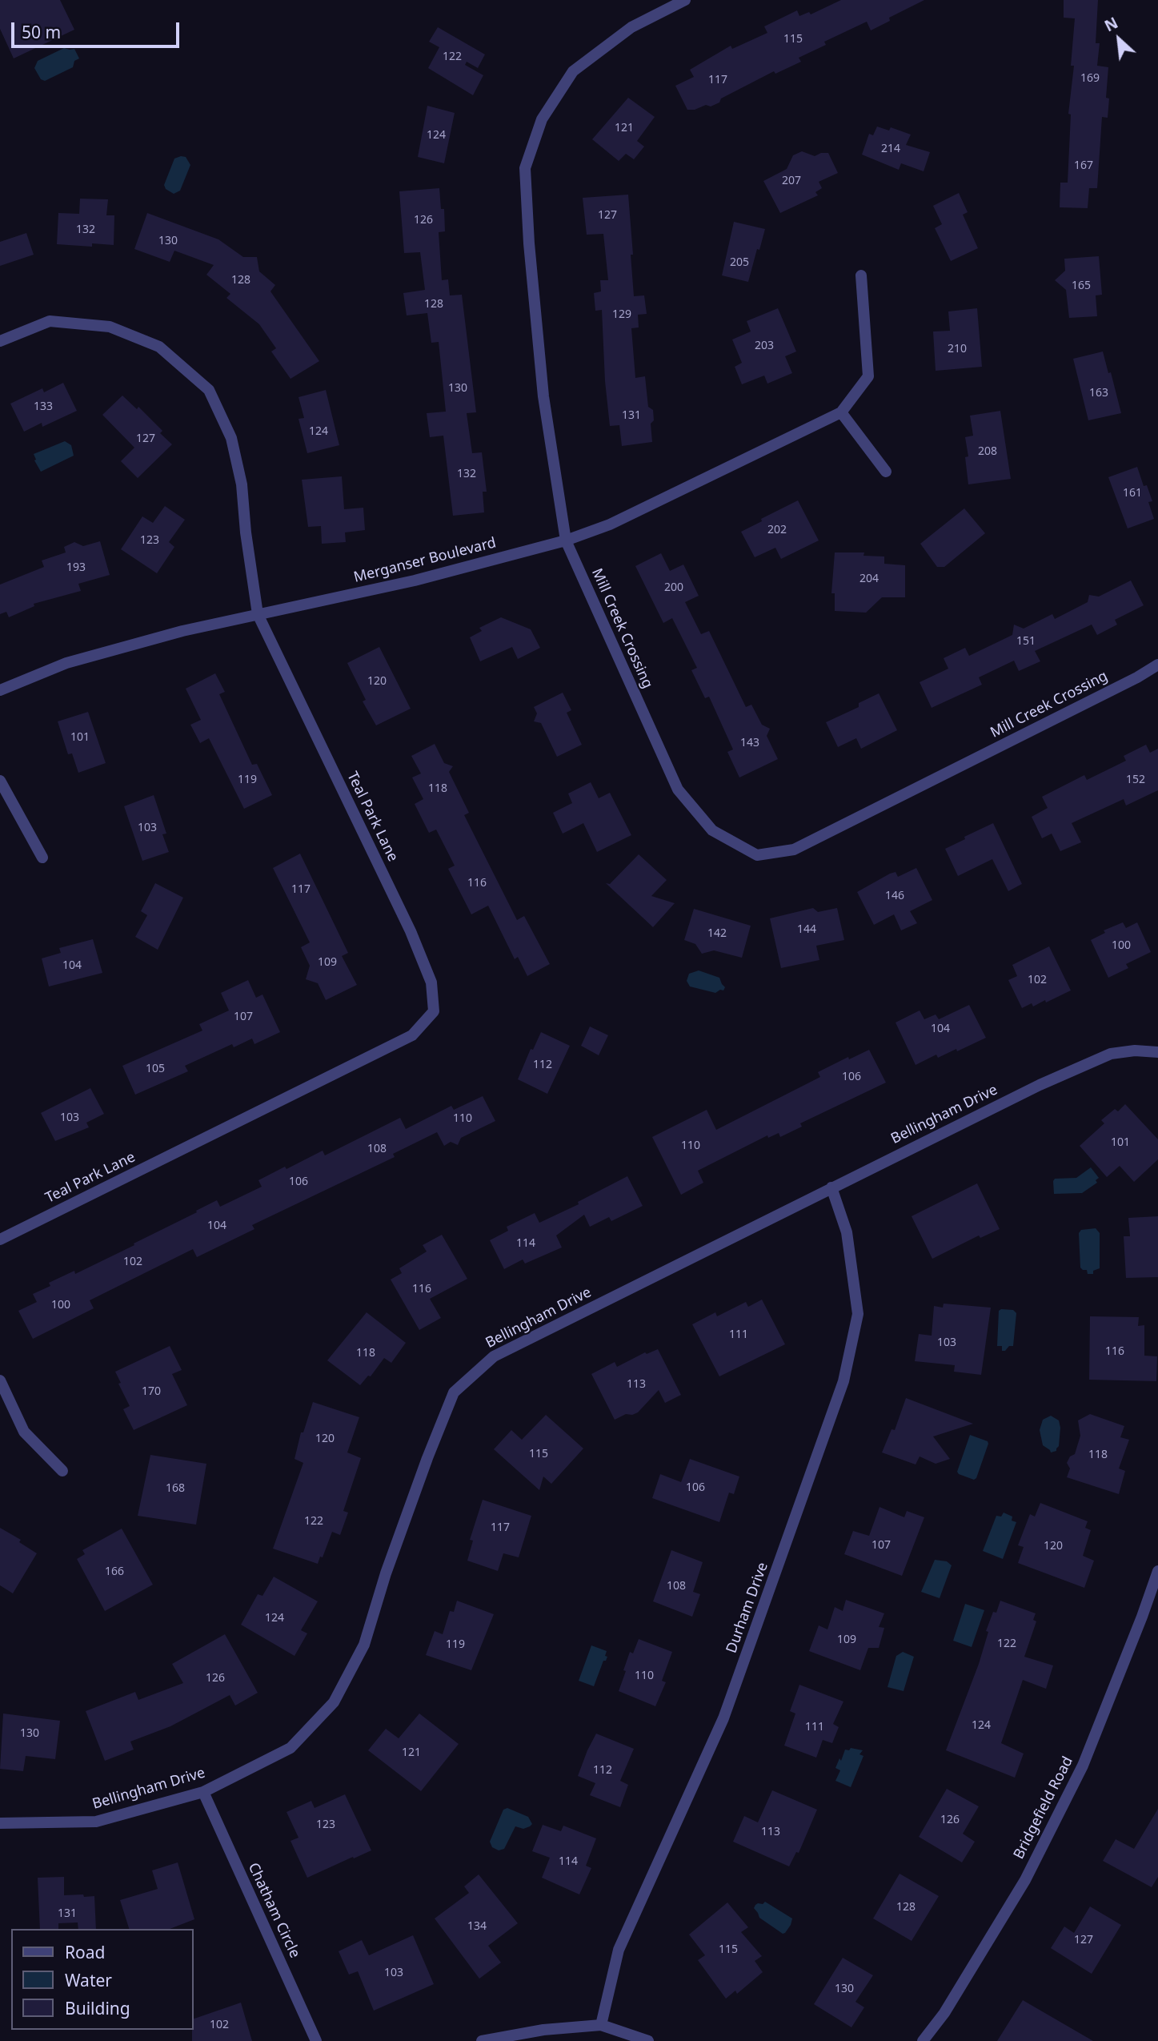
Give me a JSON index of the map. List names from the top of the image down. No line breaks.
{"streets":{"street":["Merganser Boulevard","Mill Creek Crossing","Teal Park Lane","Bellingham Drive","Durham Drive","Bridgefield Road","Chatham Circle"]},"crossings":[["Merganser Boulevard","Mill Creek Crossing"],["Merganser Boulevard","Teal Park Lane"],["Bellingham Drive","Durham Drive"],["Bellingham Drive","Chatham Circle"]],"house_numbers":["115","122","169","117","121","124","214","167","207","127","126","132","130","205","128","165","128","129","203","210","130","163","133","131","124","127","208","132","161","202","123","193","204","200","151","120","101","143","119","152","118","103","116","117","146","144","142","100","109","104","102","107","104","112","105","106","103","110","101","110","108","106","104","114","102","116","100","111","103","116","118","113","170","120","115","118","106","168","122","117","107","120","166","108","124","109","122","119","110","126","124","111","130","121","112","126","123","113","114","128","131","134","127","115","103","130","102"],"legend":["Road","Water","Building"],"scale_bar":"50 m","north":"top left"}
